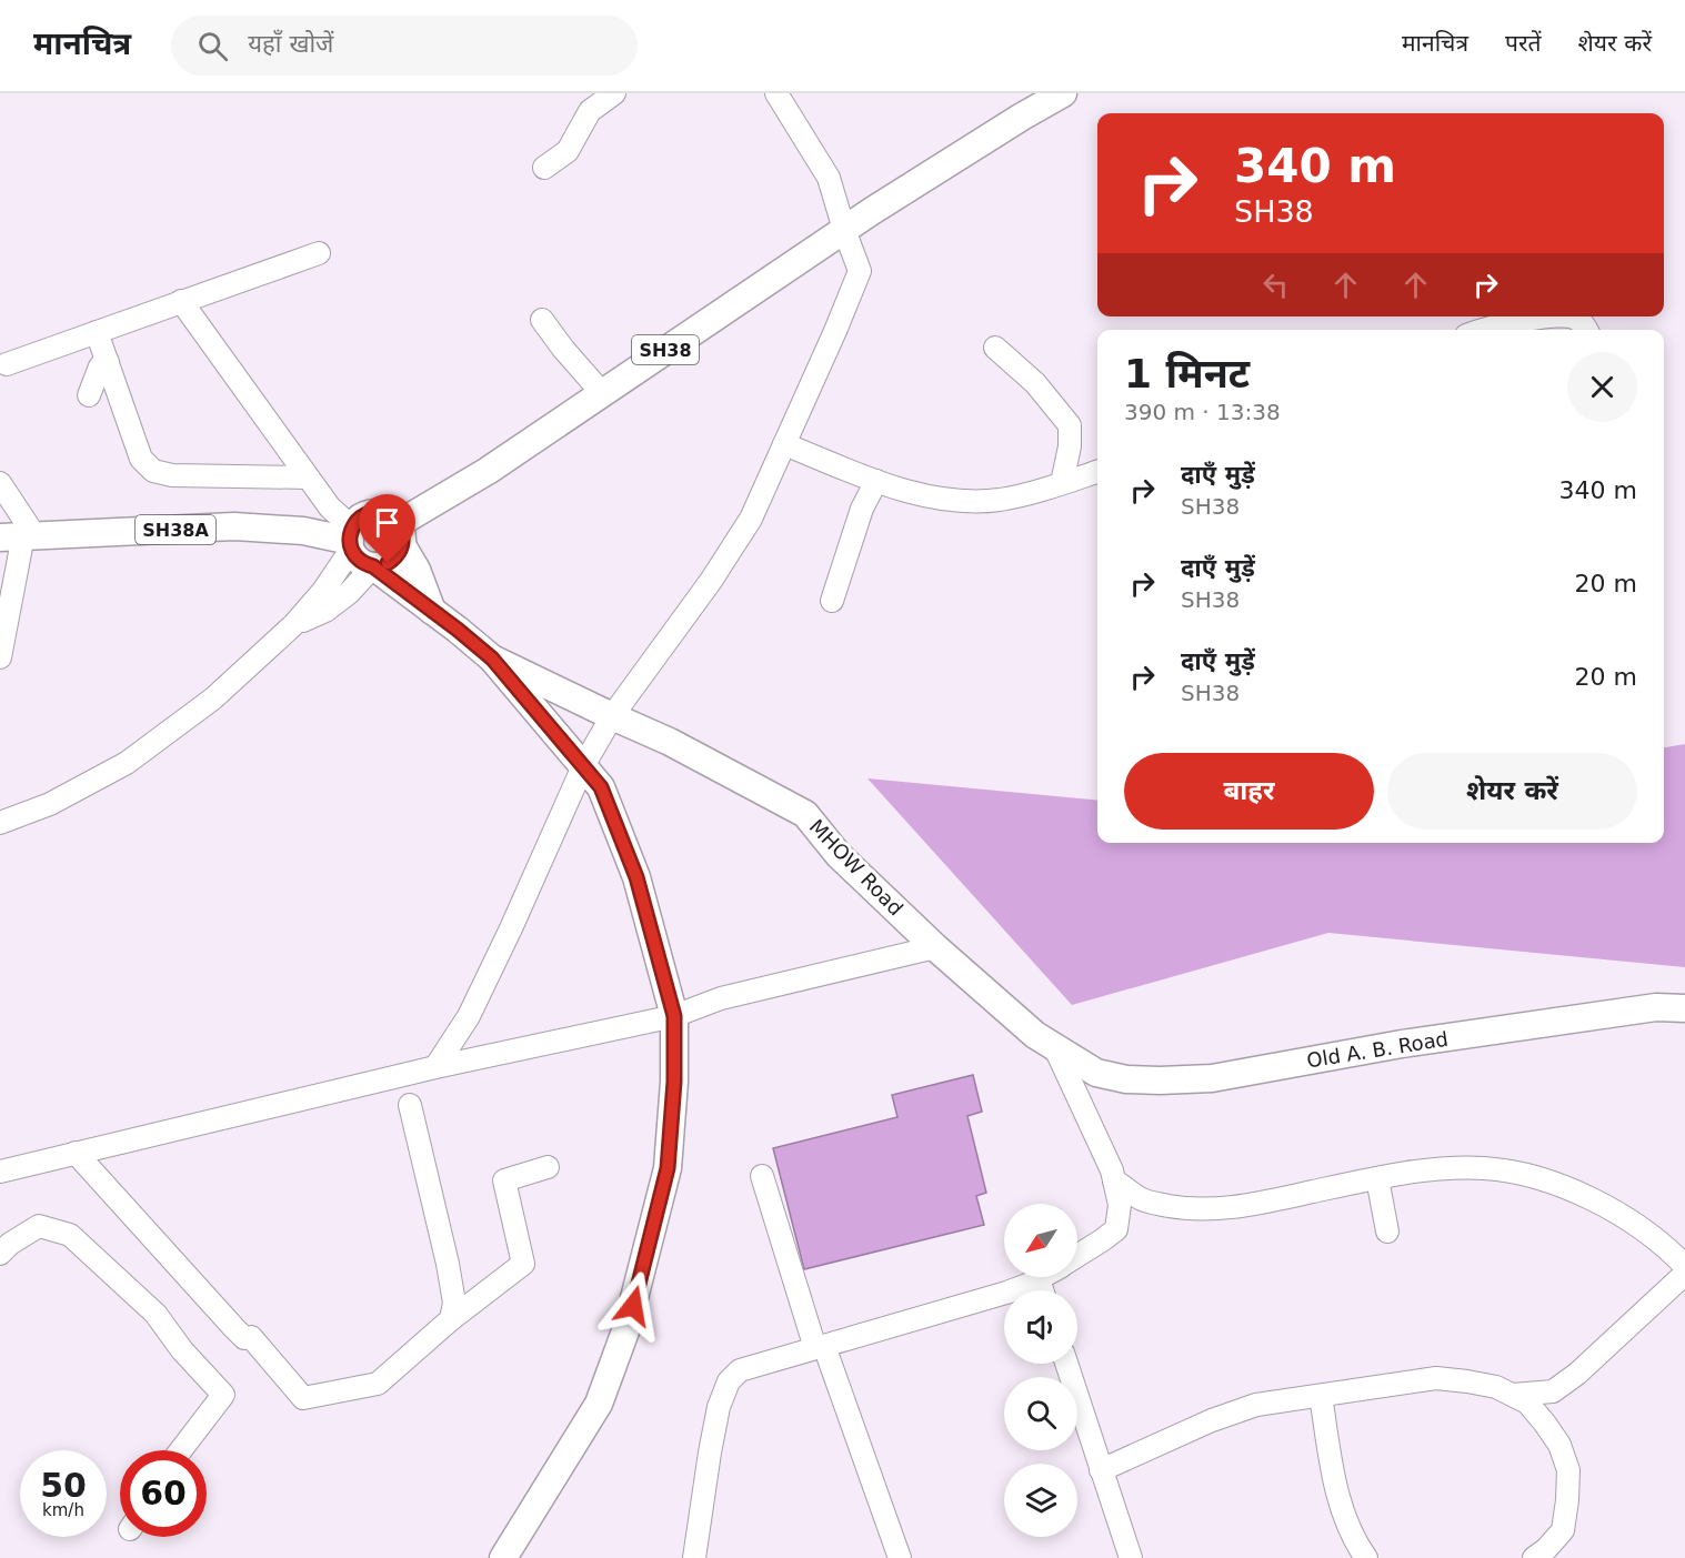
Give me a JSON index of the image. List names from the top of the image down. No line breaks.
{"streets":{"main road":["SH38","SH38A","MHOW Road","Old A. B. Road"]},"crossings":[["SH38","SH38A"],["MHOW Road","Old A. B. Road"]],"north":"bottom left","page":{"header":"मानचित्र","search":"यहाँ खोजें","nav":["मानचित्र","परतें","शेयर करें"],"turn":["340 m","SH38"],"heading":["1 मिनट","390 m · 13:38"],"list":[{"name":"दाएँ मुड़ें","note":"SH38","value":"340 m"},{"name":"दाएँ मुड़ें","note":"SH38","value":"20 m"},{"name":"दाएँ मुड़ें","note":"SH38","value":"20 m"}],"buttons":["बाहर","शेयर करें"],"speed":"50 km/h","limit":"60"}}
